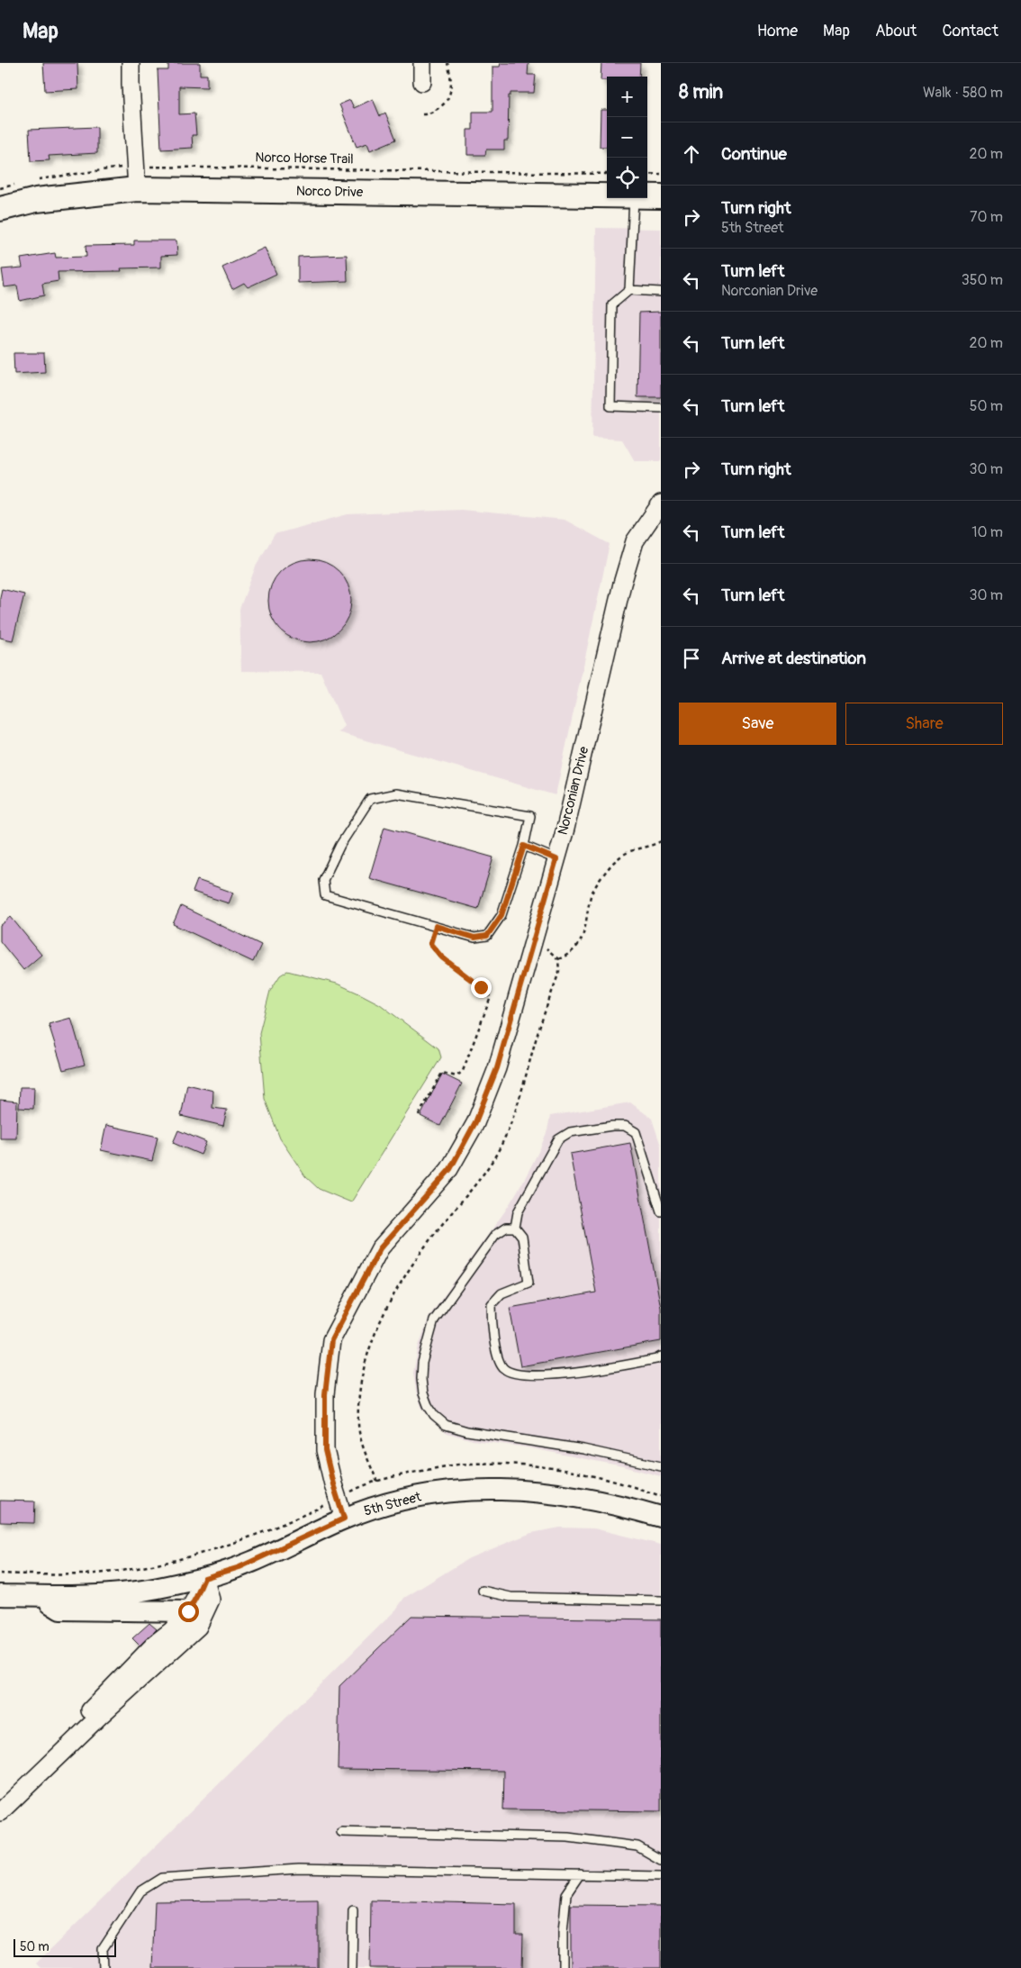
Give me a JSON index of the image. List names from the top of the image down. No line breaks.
{"streets":{"main road":["Norco Drive"],"street":["Norconian Drive","5th Street"],"path":["Norco Horse Trail"]},"crossings":[["Norconian Drive","5th Street"]],"scale_bar":"50 m","page":{"header":"Map","nav":["Home","Map","About","Contact"],"heading":["8 min","Walk · 580 m"],"map_buttons":["+","−"],"list":[["Continue","20 m"],["Turn right","5th Street","70 m"],["Turn left","Norconian Drive","350 m"],["Turn left","20 m"],["Turn left","50 m"],["Turn right","30 m"],["Turn left","10 m"],["Turn left","30 m"],"Arrive at destination"],"buttons":["Save","Share"],"scale":"50 m"}}
